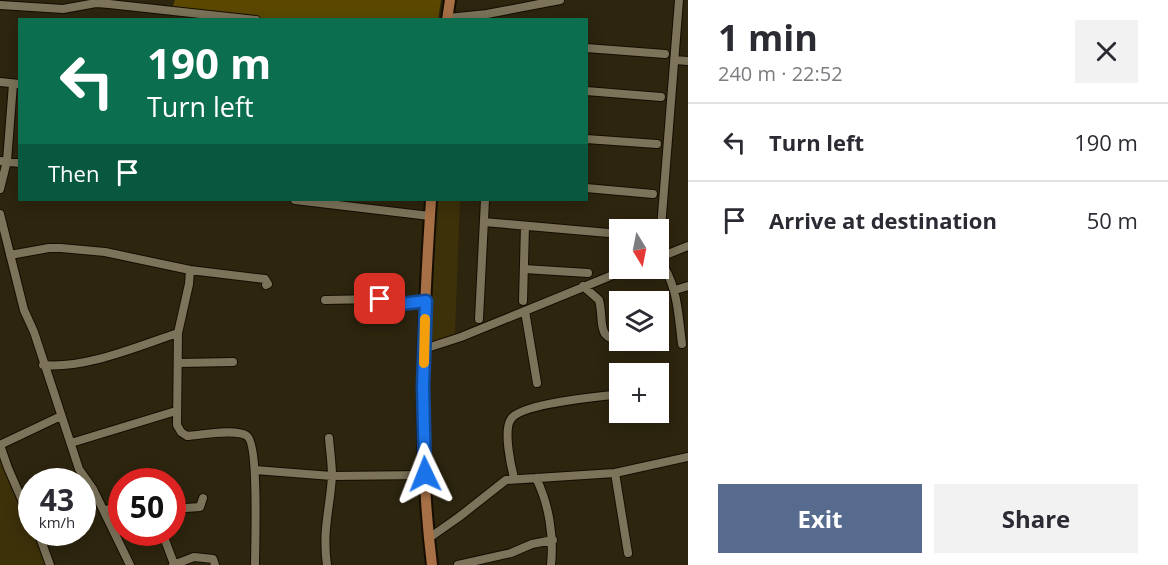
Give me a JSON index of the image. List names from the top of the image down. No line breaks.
{"north":"bottom","page":{"heading":["1 min","240 m · 22:52"],"turn":["190 m","Turn left"],"list":[{"name":"Turn left","value":"190 m"},{"name":"Arrive at destination","value":"50 m"}],"then":"Then","map_buttons":"+","speed":"43 km/h","limit":"50","buttons":["Exit","Share"]}}
